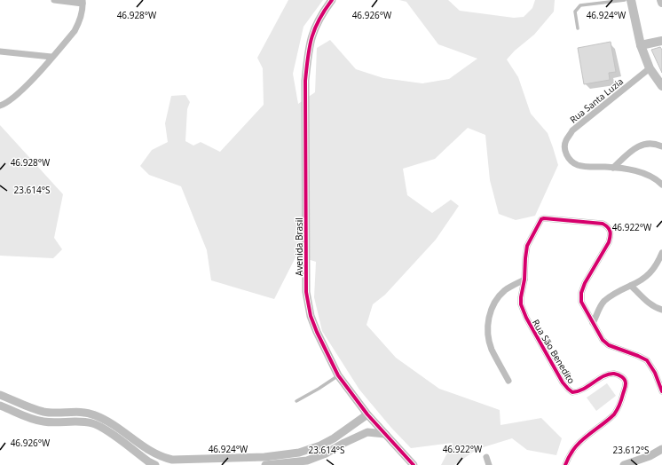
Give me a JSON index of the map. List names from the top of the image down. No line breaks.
{"streets":{"street":["Rua Santa Luzia","Avenida Brasil","Rua São Benedito"]},"coordinates":["46.928°W","46.926°W","46.924°W","23.614°S","46.922°W","23.612°S"]}
